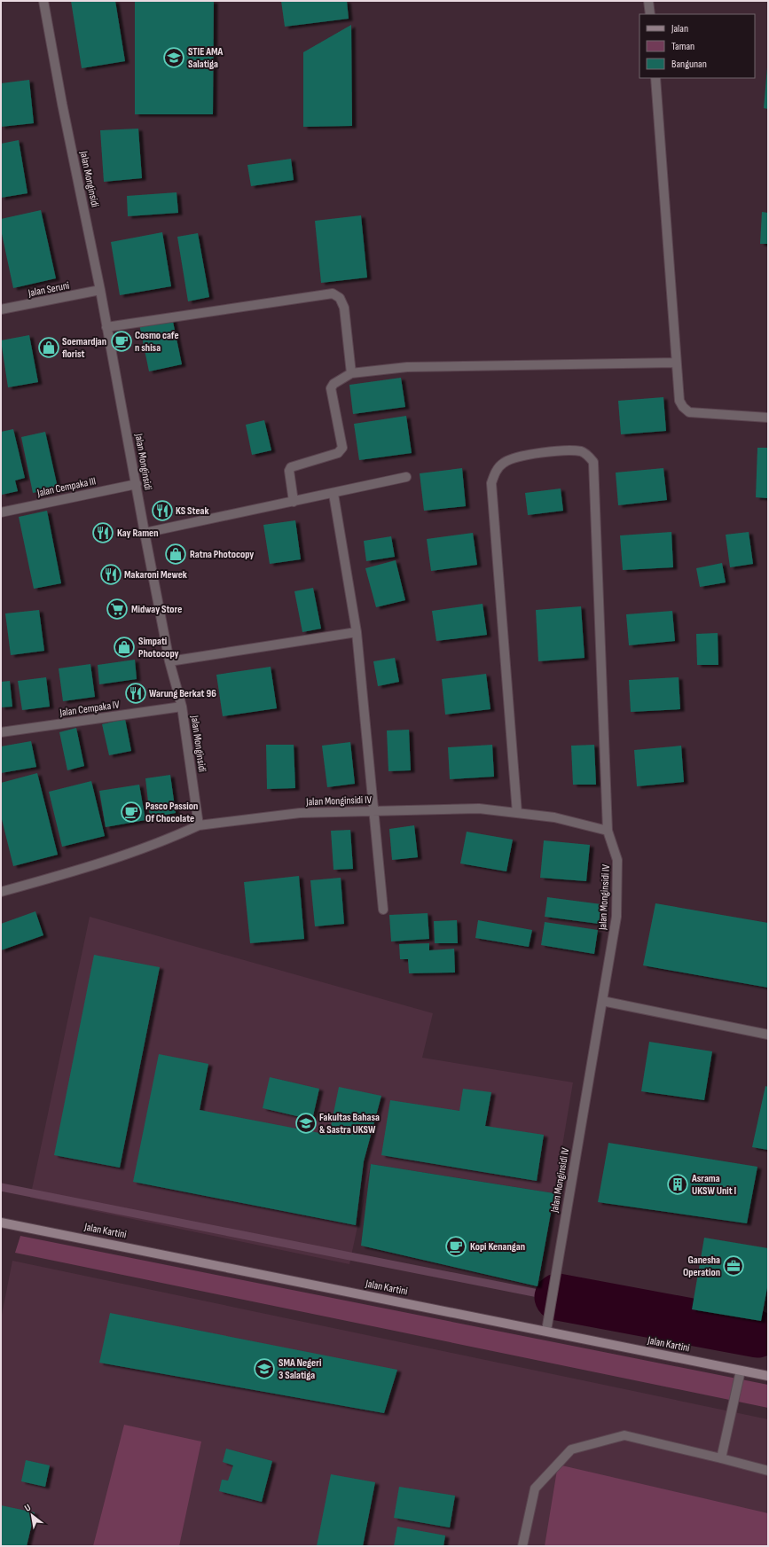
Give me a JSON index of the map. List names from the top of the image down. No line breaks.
{"streets":{"main road":["Jalan Kartini"],"street":["Jalan Monginsidi","Jalan Seruni","Jalan Cempaka III","Jalan Cempaka IV","Jalan Monginsidi IV"]},"crossings":[["Jalan Monginsidi","Jalan Seruni"],["Jalan Monginsidi","Jalan Cempaka III"],["Jalan Monginsidi","Jalan Cempaka IV"],["Jalan Monginsidi","Jalan Monginsidi IV"],["Jalan Monginsidi IV","Jalan Kartini"]],"places":{"school or university":["STIE AMA Salatiga","Fakultas Bahasa & Sastra UKSW","SMA Negeri 3 Salatiga"],"cafe":["Cosmo cafe n shisa","Pasco Passion Of Chocolate","Kopi Kenangan"],"shop":["Soemardjan florist","Ratna Photocopy","Simpati Photocopy"],"restaurant":["KS Steak","Kay Ramen","Makaroni Mewek","Warung Berkat 96"],"supermarket":["Midway Store"],"building":["Asrama UKSW Unit I"],"office":["Ganesha Operation"]},"legend":["Jalan","Taman","Bangunan"],"north":"top left"}
